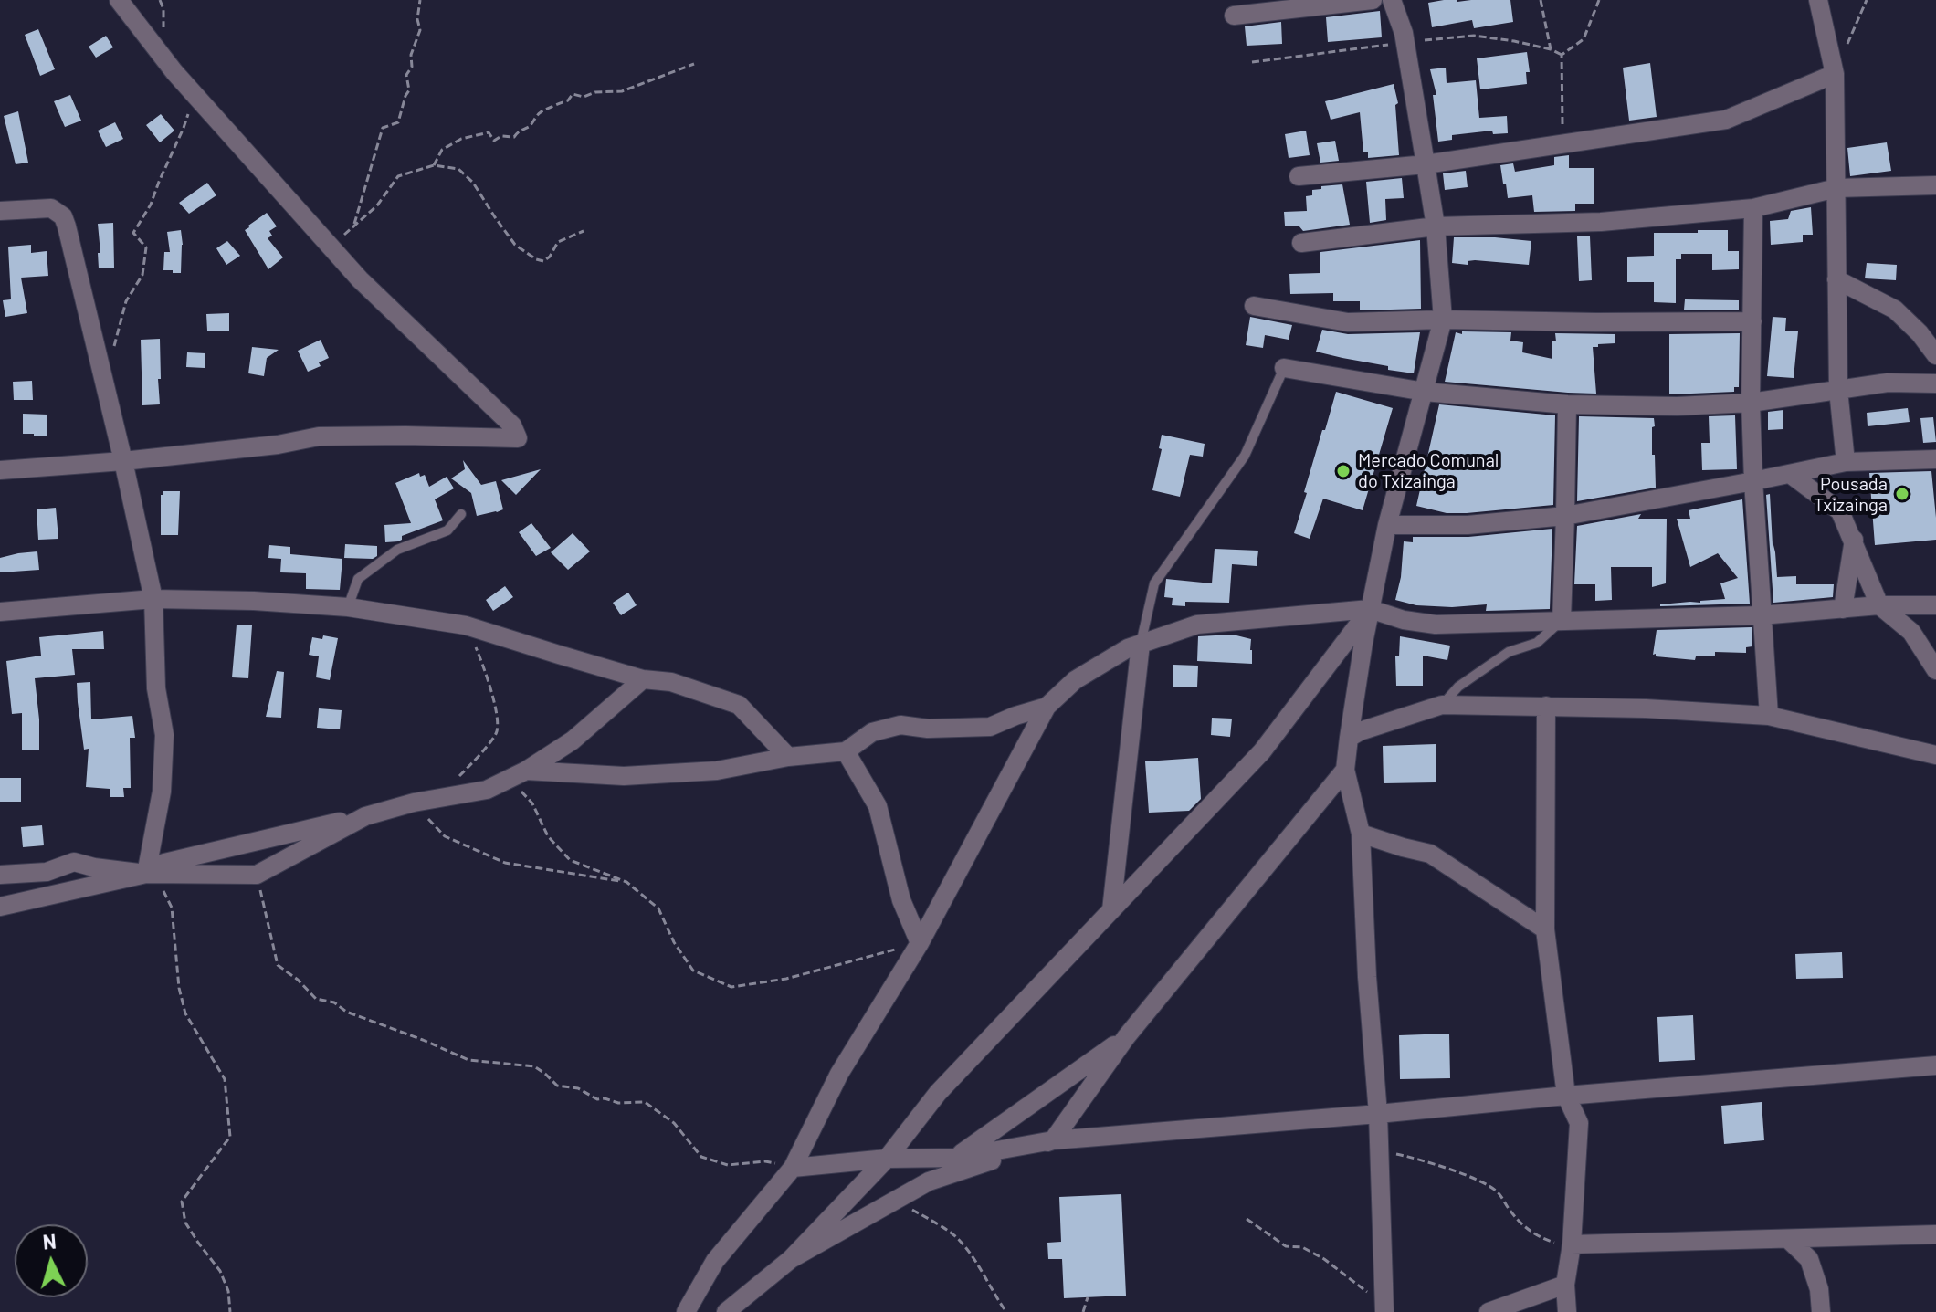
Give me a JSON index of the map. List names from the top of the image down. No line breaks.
{"places":["Mercado Comunal do Txizainga","Pousada Txizainga"],"north":"top"}
